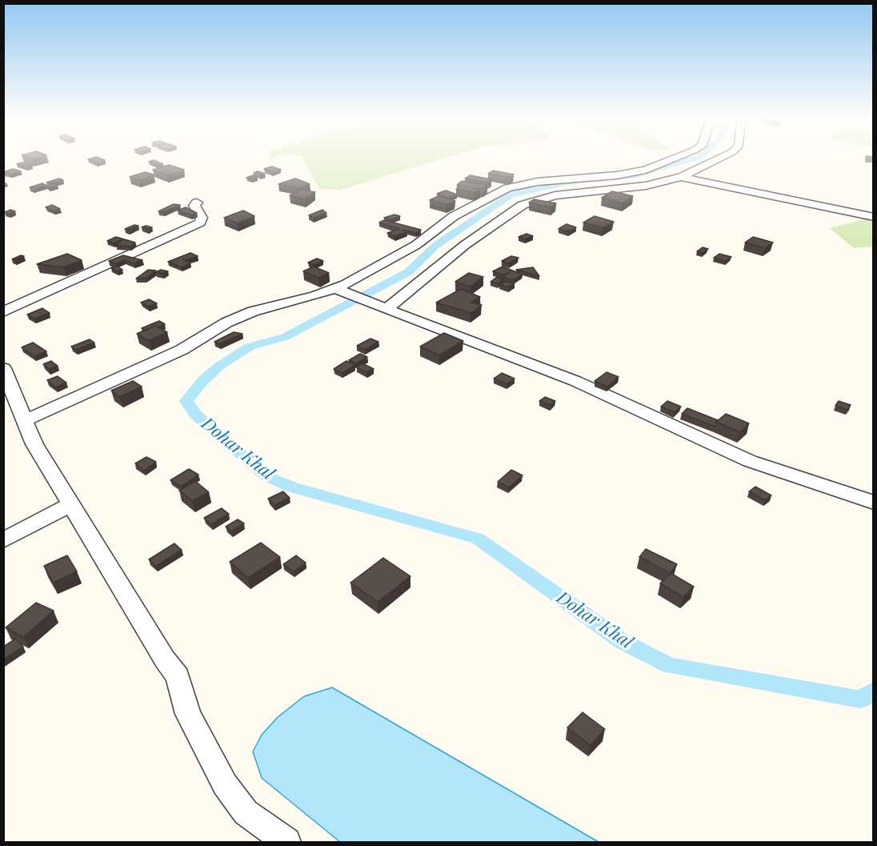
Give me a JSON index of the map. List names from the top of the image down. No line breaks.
{"water":["Dohar Khal"]}
